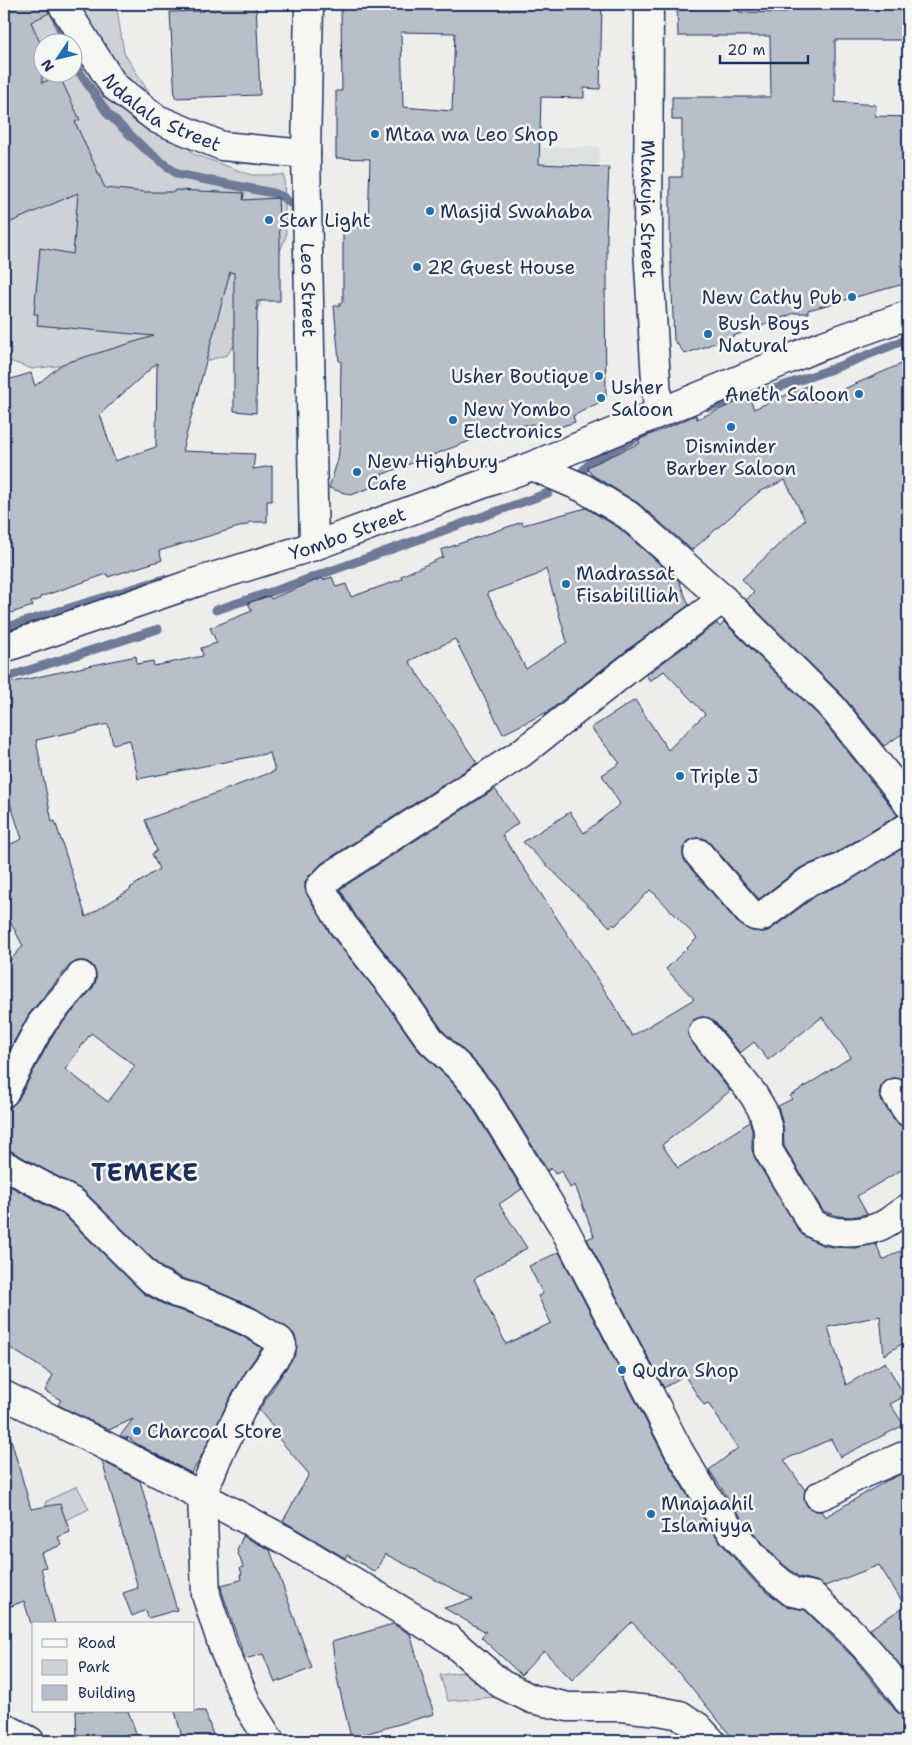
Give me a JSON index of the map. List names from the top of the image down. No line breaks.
{"streets":{"street":["Ndalala Street","Mtakuja Street","Leo Street","Yombo Street"]},"crossings":[["Ndalala Street","Leo Street"],["Mtakuja Street","Yombo Street"],["Leo Street","Yombo Street"]],"districts":["TEMEKE"],"places":["Mtaa wa Leo Shop","Masjid Swahaba","Star Light","2R Guest House","New Cathy Pub","Bush Boys Natural","Usher Boutique","Aneth Saloon","Usher Saloon","New Yombo Electronics","Disminder Barber Saloon","New Highbury Cafe","Madrassat Fisabililliah","Triple J","Qudra Shop","Charcoal Store","Mnajaahil Islamiyya"],"legend":["Road","Park","Building"],"scale_bar":"20 m","north":"bottom left"}
